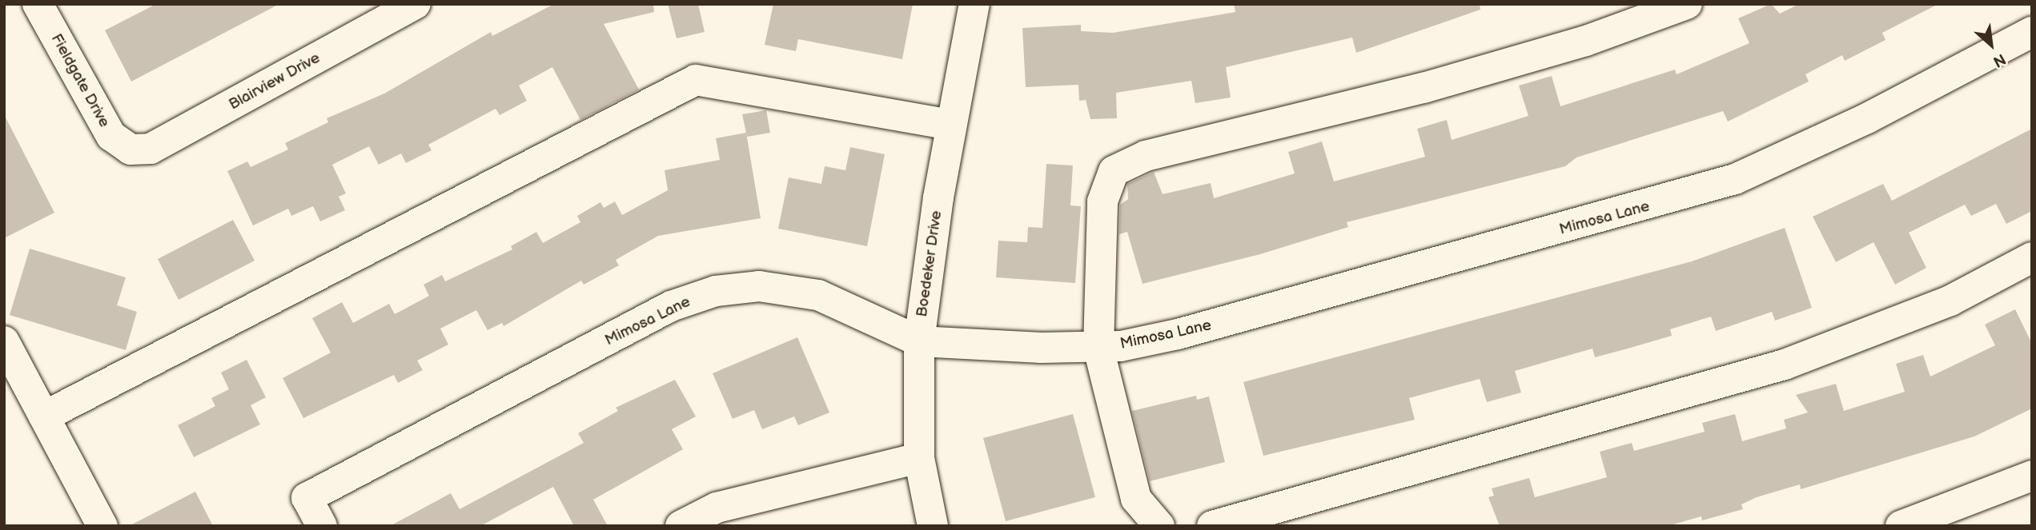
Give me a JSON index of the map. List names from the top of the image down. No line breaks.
{"streets":{"street":["Fieldgate Drive","Blairview Drive","Mimosa Lane","Boedeker Drive"]},"crossings":[["Fieldgate Drive","Blairview Drive"],["Mimosa Lane","Boedeker Drive"]],"north":"bottom right"}
